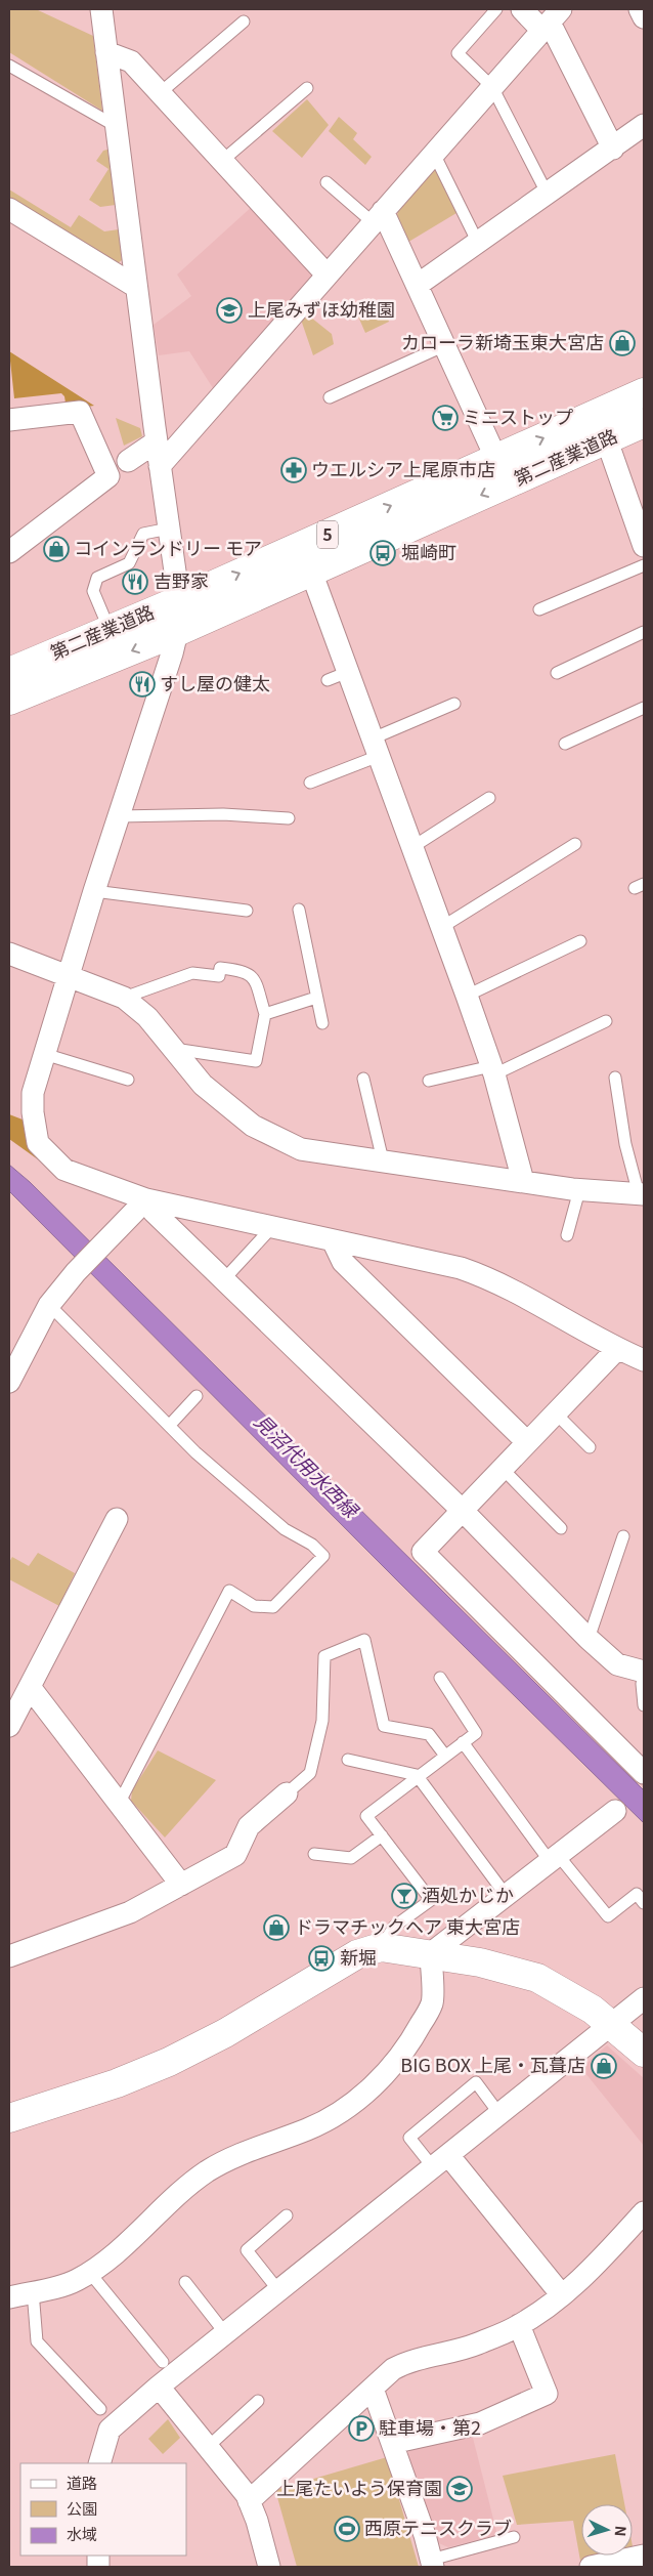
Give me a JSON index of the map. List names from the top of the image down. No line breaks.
{"streets":{"main road":["第二産業道路","5"]},"water":["見沼代用水西緑"],"places":{"school or university":["上尾みずほ幼稚園","上尾たいよう保育園"],"shop":["カローラ新埼玉東大宮店","コインランドリー モア","ドラマチックヘア 東大宮店","BIG BOX 上尾・瓦葺店"],"supermarket":["ミニストップ"],"pharmacy":["ウエルシア上尾原市店"],"bus stop":["堀崎町","新堀"],"restaurant":["吉野家","すし屋の健太"],"bar":["酒処かじか"],"parking":["駐車場・第2"],"sports":["西原テニスクラブ"]},"legend":["道路","公園","水域"],"north":"right"}
